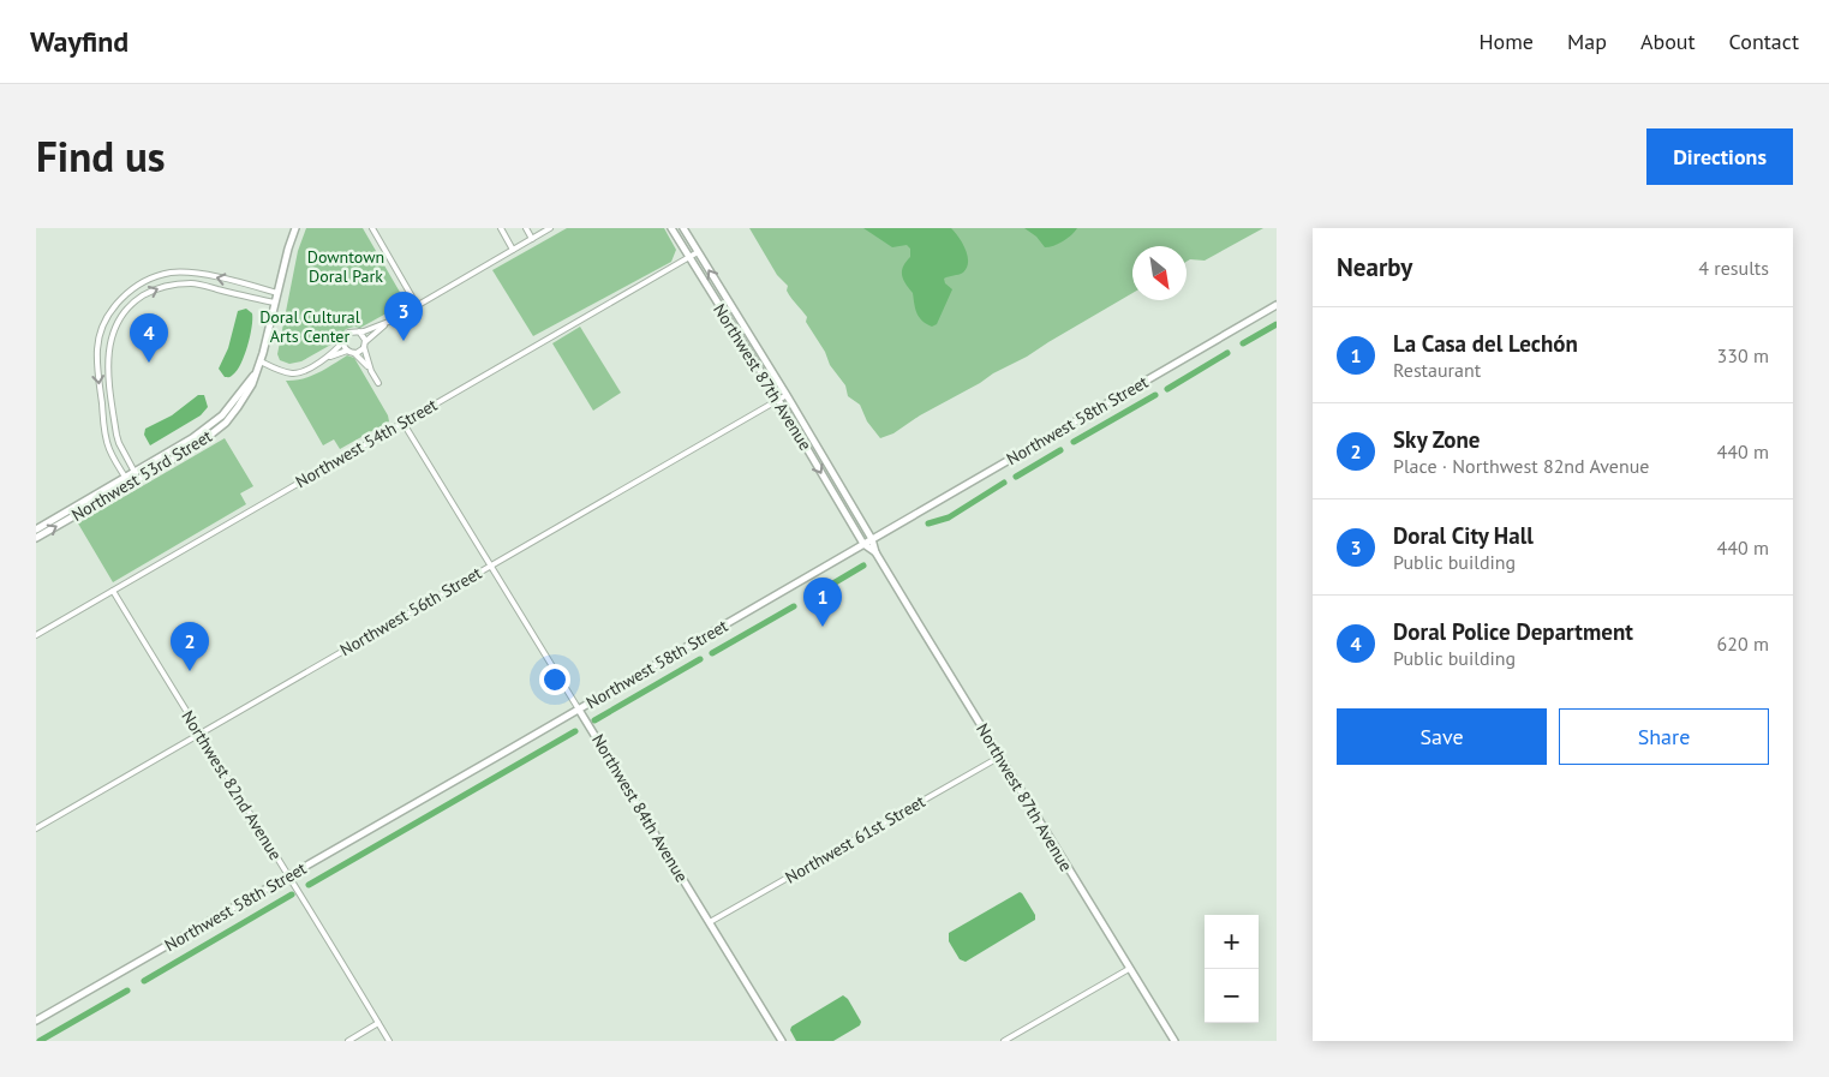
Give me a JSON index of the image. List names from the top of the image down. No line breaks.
{"streets":{"main road":["Northwest 87th Avenue","Northwest 58th Street","Northwest 53rd Street","Northwest 84th Avenue"],"street":["Northwest 54th Street","Northwest 56th Street","Northwest 82nd Avenue","Northwest 61st Street"]},"crossings":[["Northwest 87th Avenue","Northwest 58th Street"],["Northwest 87th Avenue","Northwest 54th Street"],["Northwest 87th Avenue","Northwest 56th Street"],["Northwest 87th Avenue","Northwest 61st Street"],["Northwest 58th Street","Northwest 82nd Avenue"],["Northwest 58th Street","Northwest 84th Avenue"],["Northwest 54th Street","Northwest 82nd Avenue"],["Northwest 54th Street","Northwest 84th Avenue"],["Northwest 56th Street","Northwest 82nd Avenue"],["Northwest 56th Street","Northwest 84th Avenue"],["Northwest 84th Avenue","Northwest 61st Street"]],"parks":["Downtown Doral Park","Doral Cultural Arts Center"],"north":"bottom right","page":{"header":"Wayfind","nav":["Home","Map","About","Contact"],"title":"Find us","buttons":["Directions",["Save","Share"]],"heading":["Nearby","4 results"],"pins":["3","4","1","2"],"list":[{"mark":"1","name":"La Casa del Lechón","note":"Restaurant","value":"330 m"},{"mark":"2","name":"Sky Zone","note":"Place · Northwest 82nd Avenue","value":"440 m"},{"mark":"3","name":"Doral City Hall","note":"Public building","value":"440 m"},{"mark":"4","name":"Doral Police Department","note":"Public building","value":"620 m"}],"map_buttons":["+","−"]}}
